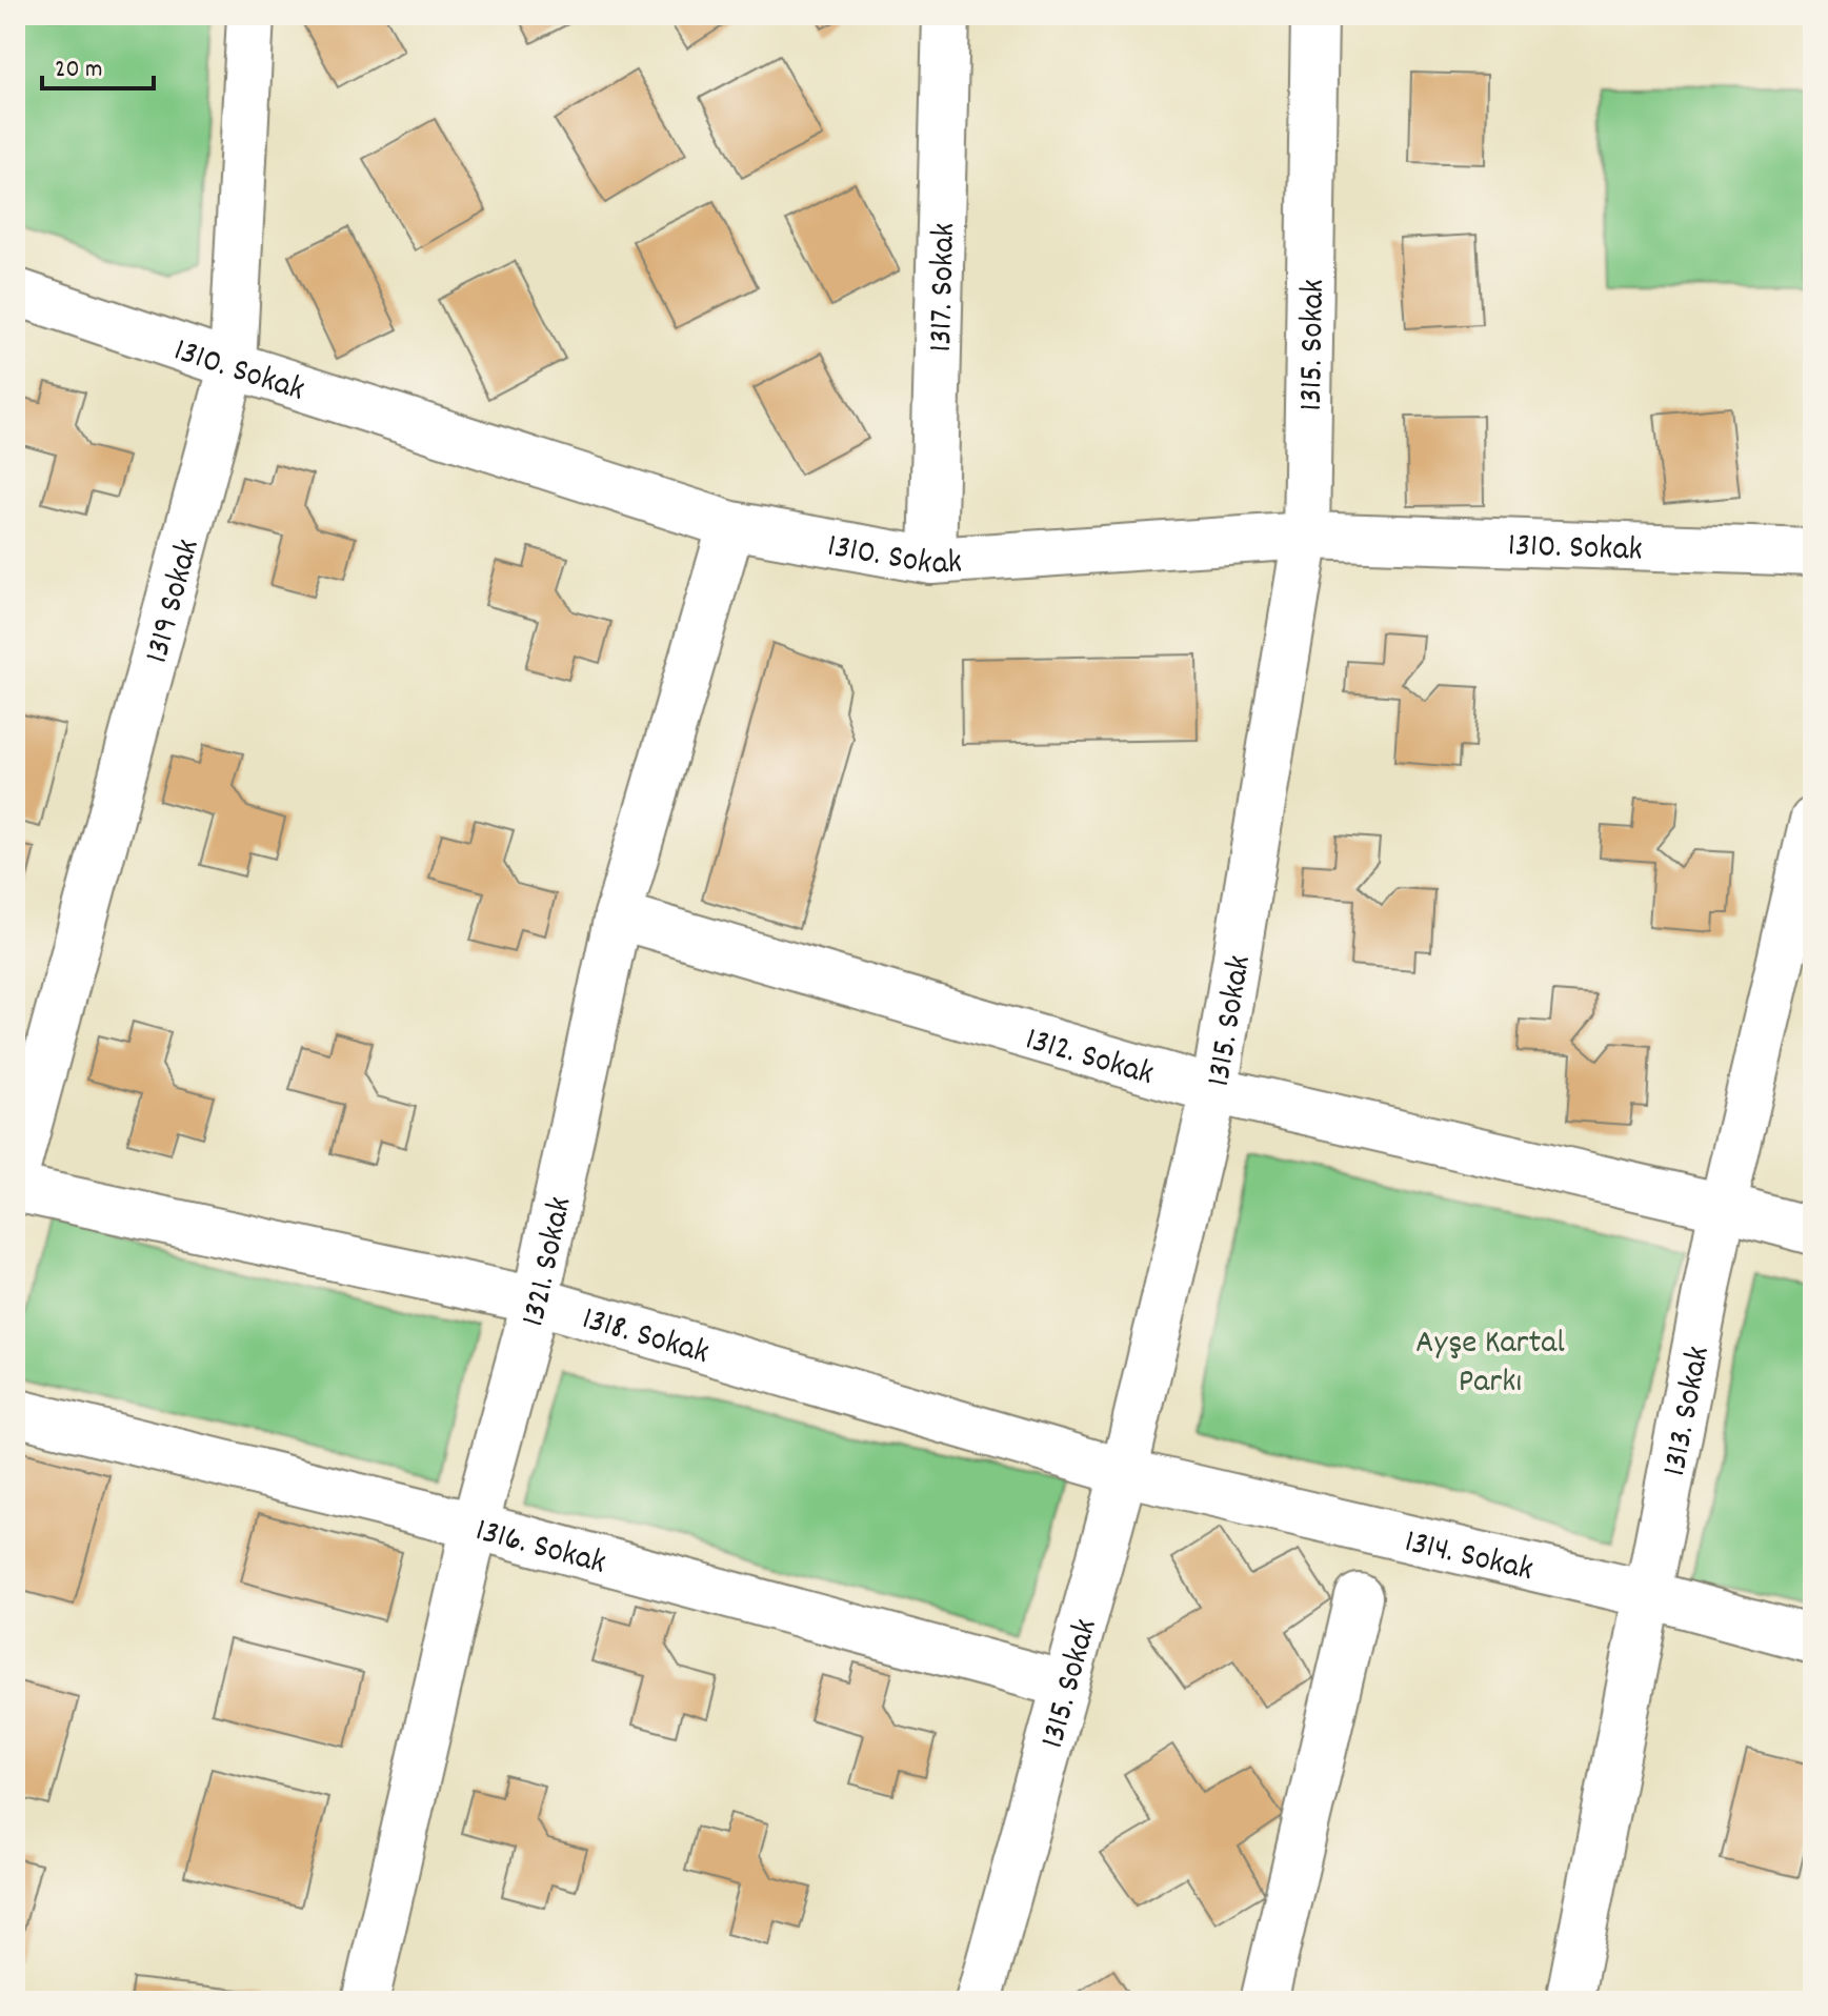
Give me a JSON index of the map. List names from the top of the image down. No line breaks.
{"streets":{"street":["1317. Sokak","1315. Sokak","1310. Sokak","1319 Sokak","1312. Sokak","1321. Sokak","1318. Sokak","1313. Sokak","1316. Sokak","1314. Sokak"]},"crossings":[["1317. Sokak","1310. Sokak"],["1315. Sokak","1310. Sokak"],["1315. Sokak","1312. Sokak"],["1315. Sokak","1318. Sokak"],["1315. Sokak","1316. Sokak"],["1315. Sokak","1314. Sokak"],["1310. Sokak","1319 Sokak"],["1310. Sokak","1321. Sokak"],["1312. Sokak","1321. Sokak"],["1312. Sokak","1313. Sokak"],["1321. Sokak","1318. Sokak"],["1321. Sokak","1316. Sokak"],["1318. Sokak","1314. Sokak"],["1313. Sokak","1314. Sokak"]],"parks":["Ayşe Kartal Parkı"],"scale_bar":"20 m"}
